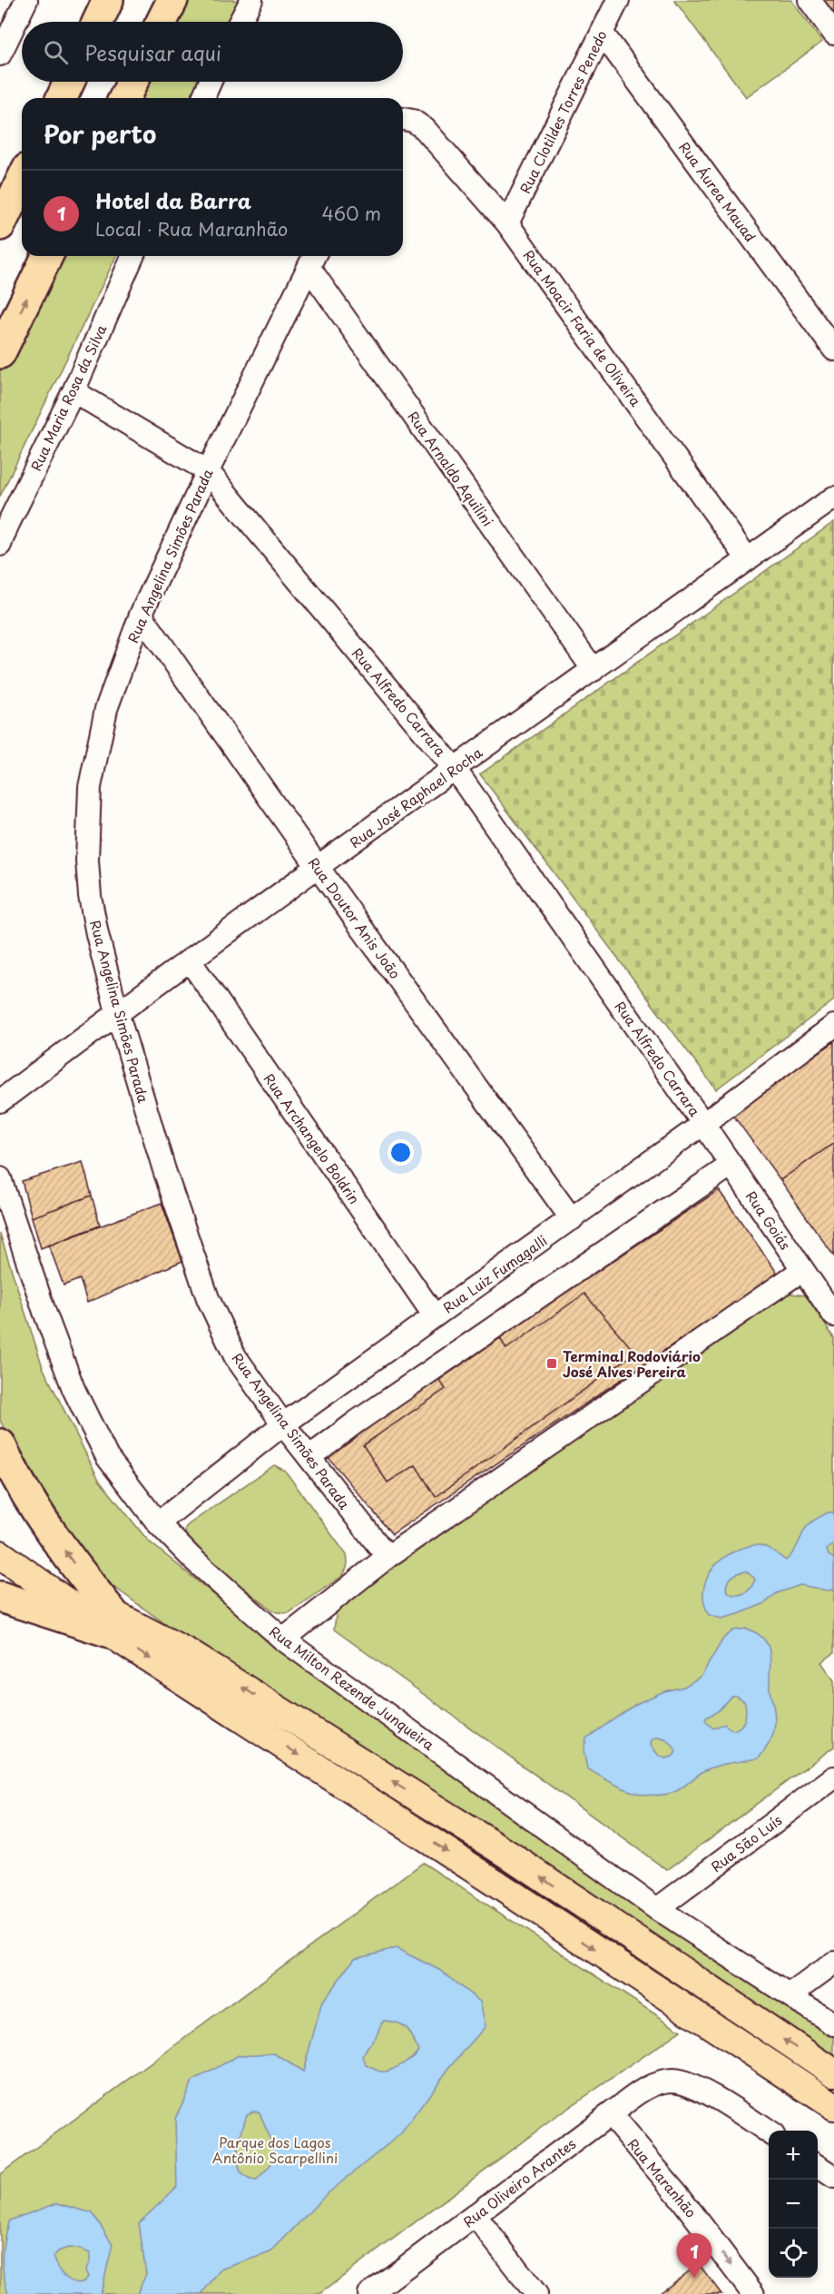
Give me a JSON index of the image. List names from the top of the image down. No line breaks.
{"streets":{"street":["Rua Clotildes Torres Penedo","Rua Áurea Mauad","Rua Moacir Faria de Oliveira","Rua Maria Rosa da Silva","Rua Arnaldo Aquilini","Rua Angelina Simões Parada","Rua Alfredo Carrara","Rua José Raphael Rocha","Rua Doutor Anis João","Rua Archangelo Boldrin","Rua Goiás","Rua Luiz Fumagalli","Rua Milton Rezende Junqueira","Rua São Luís","Rua Maranhão","Rua Oliveiro Arantes"]},"crossings":[["Rua Clotildes Torres Penedo","Rua Áurea Mauad"],["Rua Clotildes Torres Penedo","Rua Moacir Faria de Oliveira"],["Rua Moacir Faria de Oliveira","Rua José Raphael Rocha"],["Rua Maria Rosa da Silva","Rua Alfredo Carrara"],["Rua Arnaldo Aquilini","Rua Angelina Simões Parada"],["Rua Arnaldo Aquilini","Rua José Raphael Rocha"],["Rua Angelina Simões Parada","Rua Alfredo Carrara"],["Rua Angelina Simões Parada","Rua José Raphael Rocha"],["Rua Angelina Simões Parada","Rua Doutor Anis João"],["Rua Angelina Simões Parada","Rua Luiz Fumagalli"],["Rua Alfredo Carrara","Rua José Raphael Rocha"],["Rua Alfredo Carrara","Rua Goiás"],["Rua Alfredo Carrara","Rua Luiz Fumagalli"],["Rua José Raphael Rocha","Rua Doutor Anis João"],["Rua José Raphael Rocha","Rua Archangelo Boldrin"],["Rua Doutor Anis João","Rua Luiz Fumagalli"],["Rua Archangelo Boldrin","Rua Luiz Fumagalli"],["Rua Goiás","Rua Luiz Fumagalli"],["Rua Luiz Fumagalli","Rua Milton Rezende Junqueira"],["Rua Milton Rezende Junqueira","Rua São Luís"],["Rua Maranhão","Rua Oliveiro Arantes"]],"parks":["Parque dos Lagos Antônio Scarpellini"],"places":{"transit":["Terminal Rodoviário José Alves Pereira"]},"page":{"search":"Pesquisar aqui","heading":"Por perto","list":[{"mark":"1","name":"Hotel da Barra","note":"Local · Rua Maranhão","value":"460 m"}],"map_buttons":["+","−"],"pins":"1"}}
